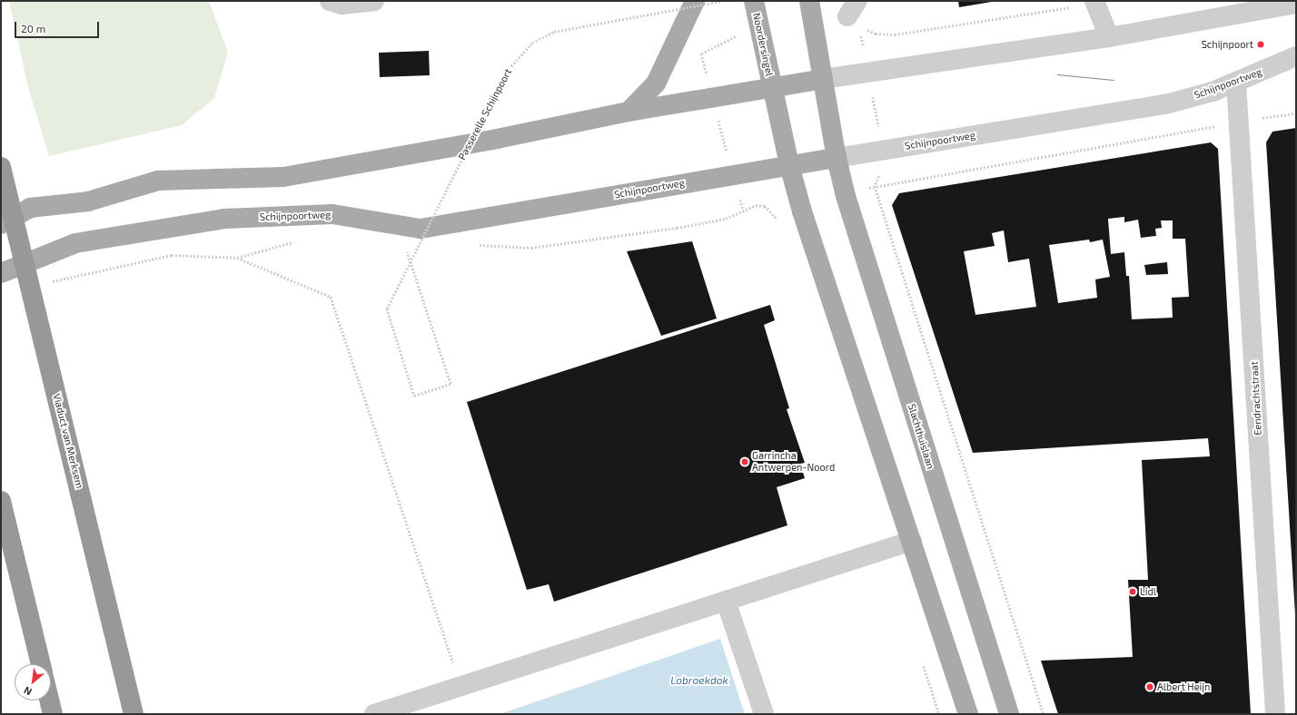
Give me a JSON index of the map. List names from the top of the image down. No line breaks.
{"streets":{"highway":["Viaduct van Merksem"],"main road":["Noordersingel","Schijnpoortweg","Slachthuislaan"],"street":["Eendrachtstraat"],"path":["Passerelle Schijnpoort"]},"crossings":[["Noordersingel","Schijnpoortweg"],["Schijnpoortweg","Eendrachtstraat"],["Schijnpoortweg","Slachthuislaan"]],"water":["Lobroekdok"],"places":["Schijnpoort","Garrincha Antwerpen-Noord","Lidl","Albert Heijn"],"scale_bar":"20 m","north":"bottom left"}
